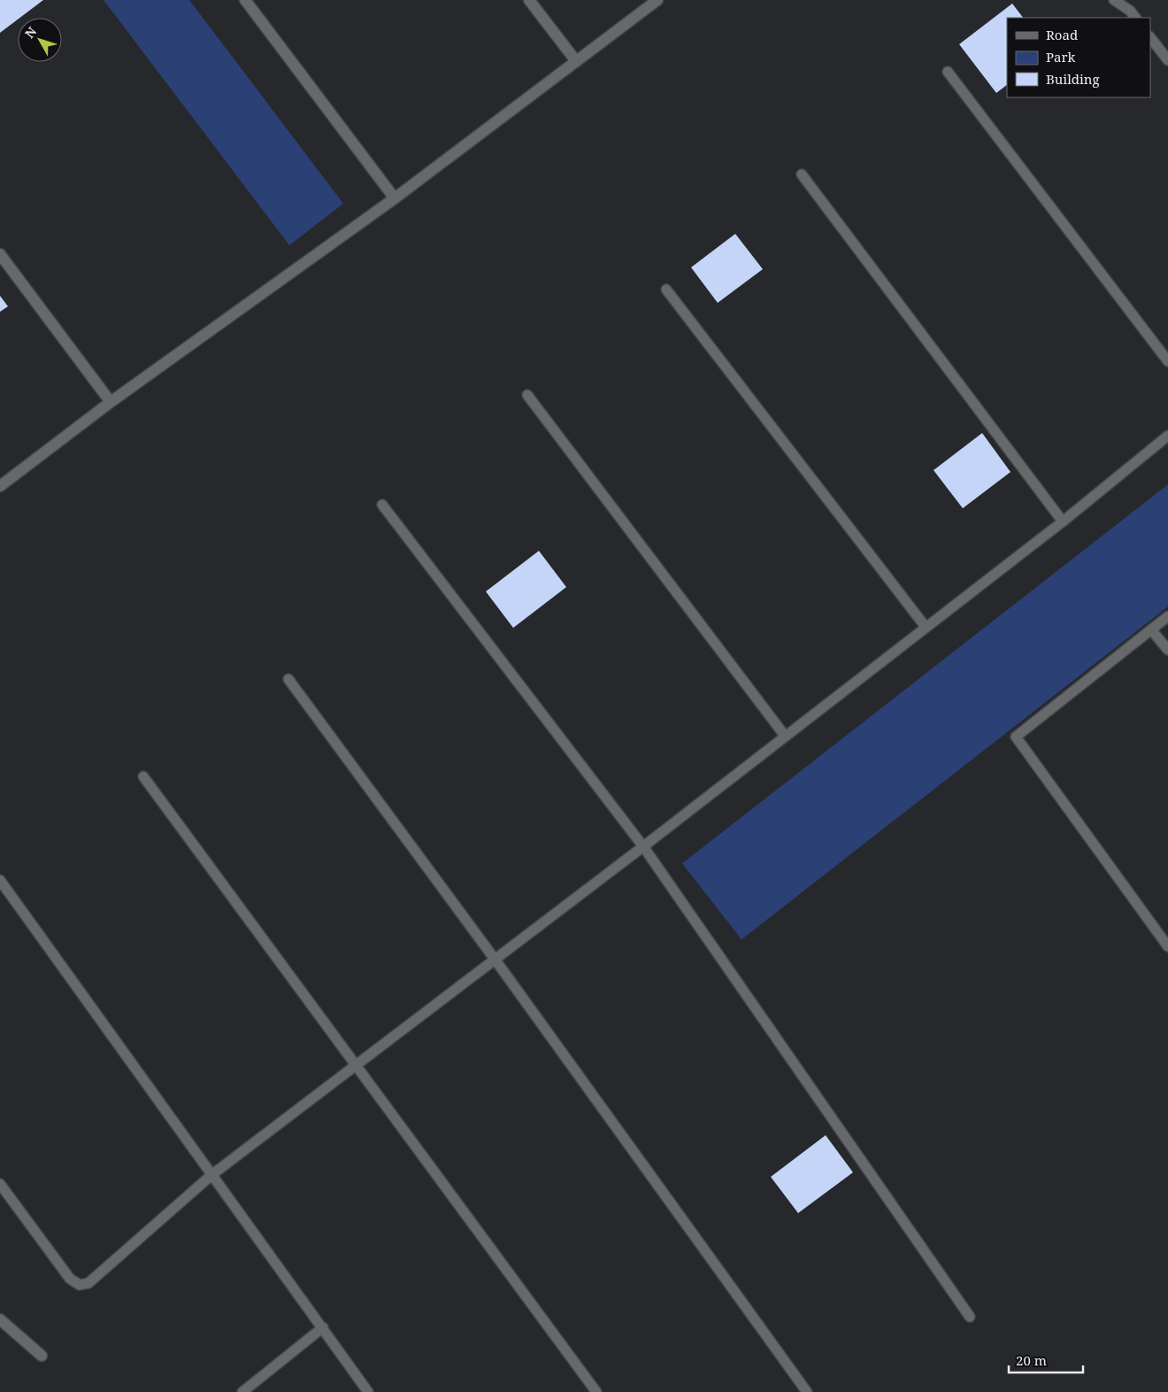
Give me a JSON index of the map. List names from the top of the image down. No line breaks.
{"legend":["Road","Park","Building"],"scale_bar":"20 m","north":"top left"}
